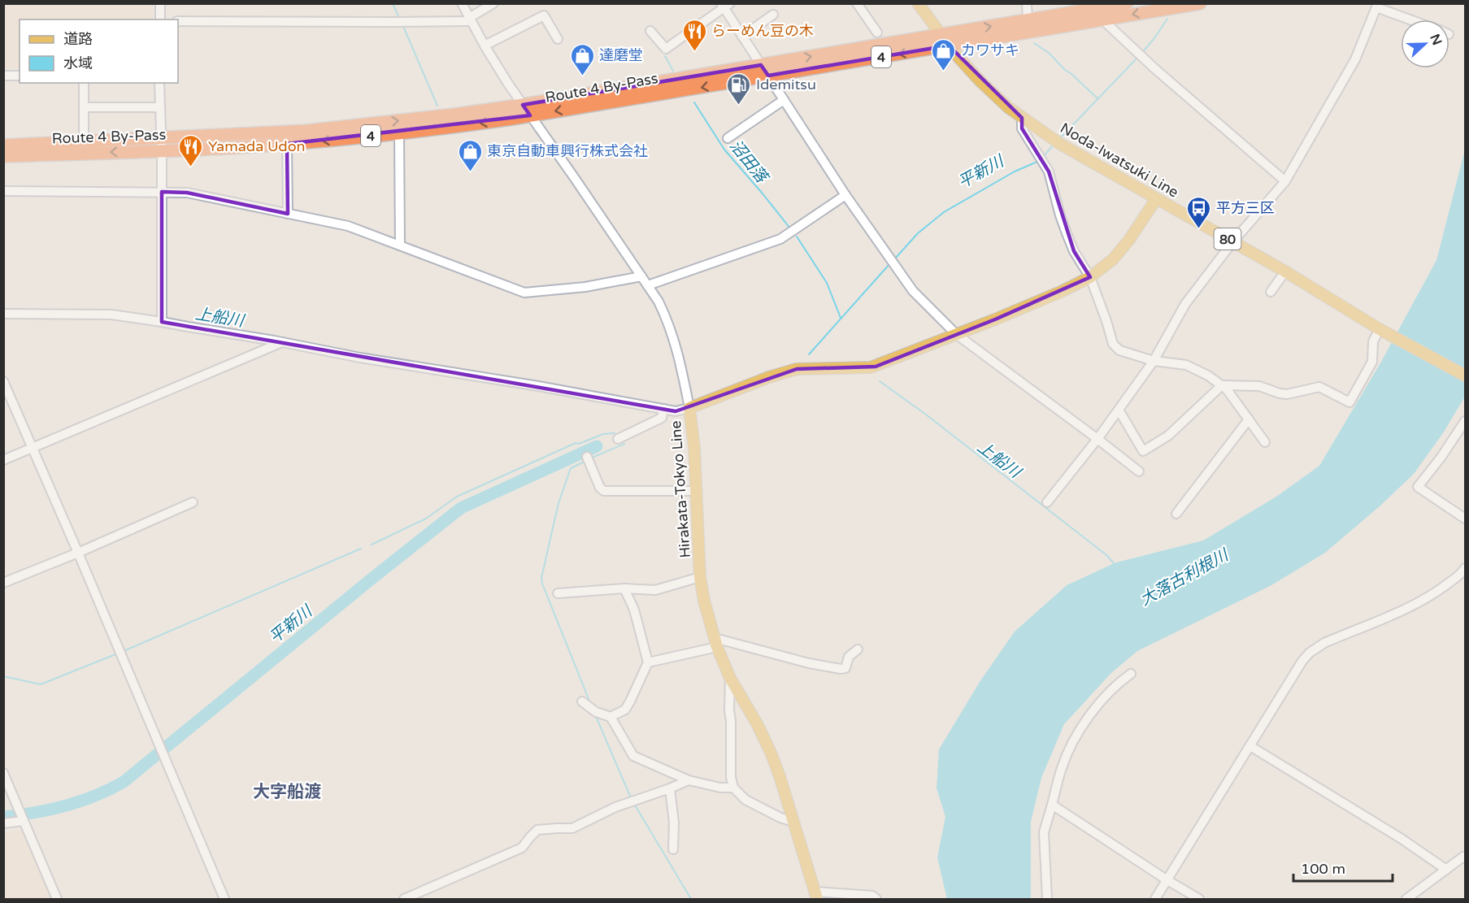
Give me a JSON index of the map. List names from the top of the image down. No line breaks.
{"streets":{"highway":["4","Route 4 By-Pass"],"main road":["Noda-Iwatsuki Line","80","Hirakata-Tokyo Line"]},"crossings":[["Route 4 By-Pass","Noda-Iwatsuki Line"],["Noda-Iwatsuki Line","Hirakata-Tokyo Line"]],"districts":["大字船渡"],"water":["沼田落","平新川","上船川","大落古利根川"],"places":{"restaurant":["らーめん豆の木","Yamada Udon"],"shop":["カワサキ","達磨堂","東京自動車興行株式会社"],"fuel station":["Idemitsu"],"bus stop":["平方三区"]},"legend":["道路","水域"],"scale_bar":"100 m","north":"right"}
